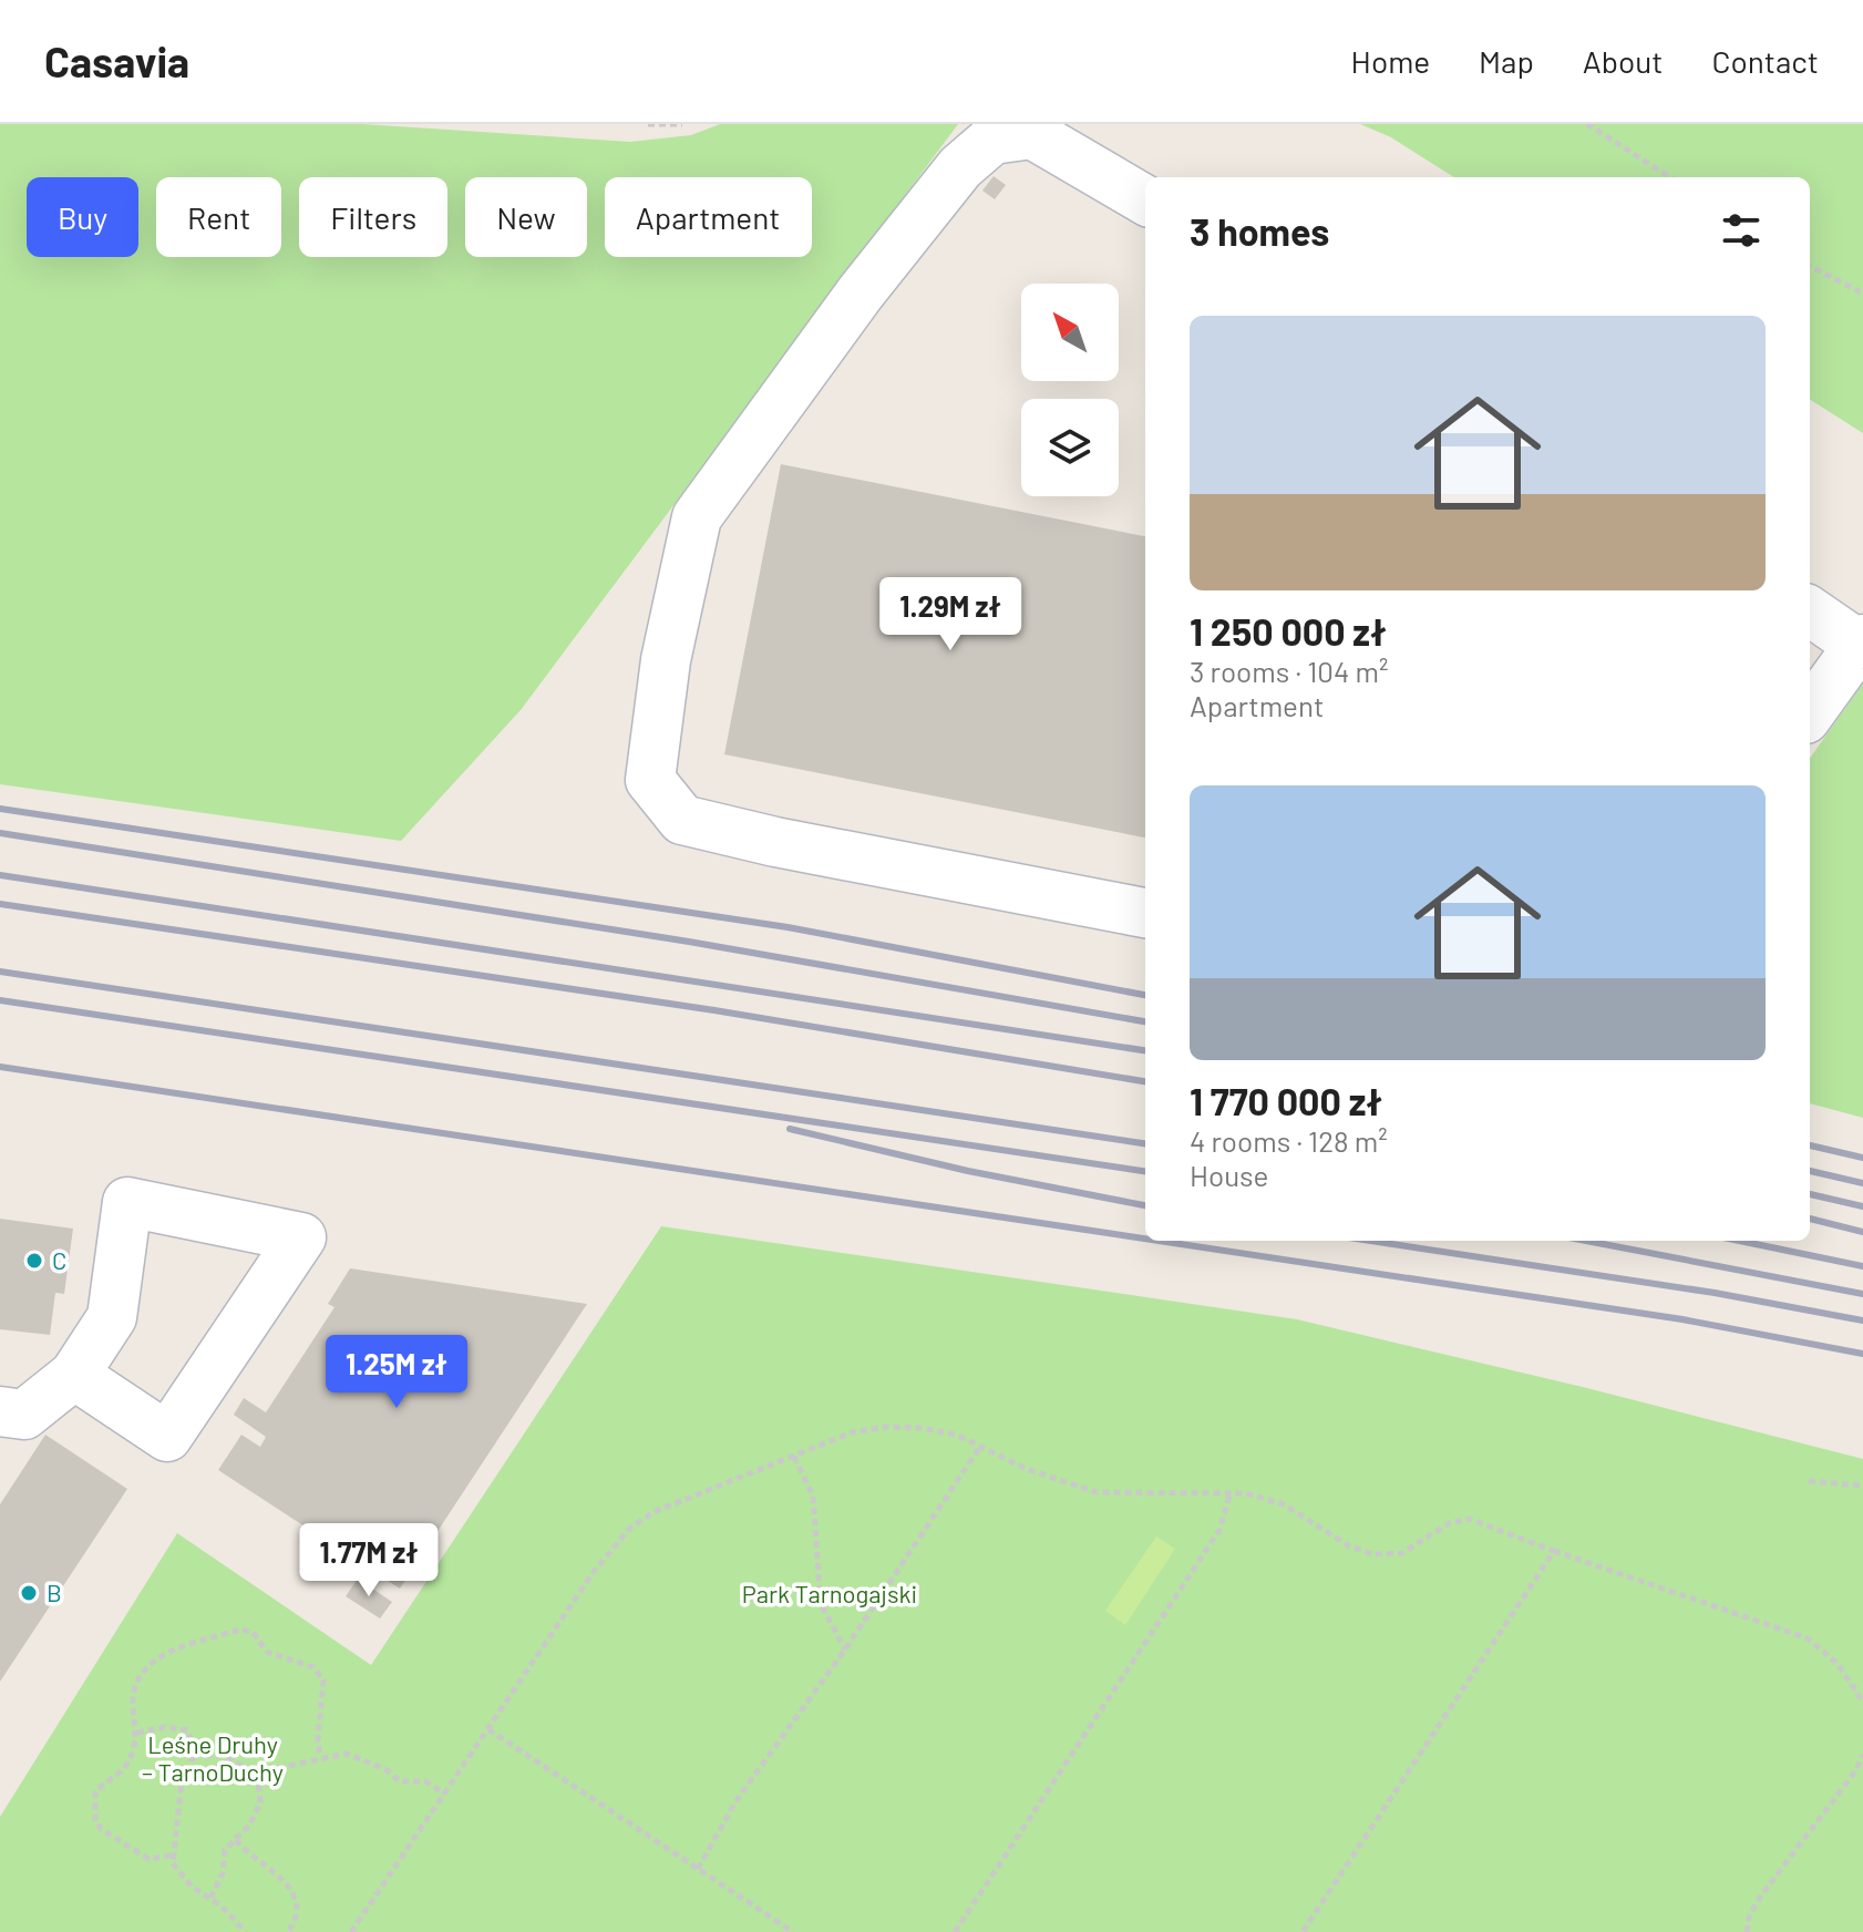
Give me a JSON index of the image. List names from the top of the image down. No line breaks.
{"parks":["Park Tarnogajski","Leśne Druhy – TarnoDuchy"],"places":["C","B"],"north":"top left","page":{"header":"Casavia","nav":["Home","Map","About","Contact"],"chip":["Buy","Rent","Filters","New","Apartment"],"heading":"3 homes","list":[{"name":"1 250 000 zł","note":"3 rooms · 104 m² · Apartment"},{"name":"1 770 000 zł","note":"4 rooms · 128 m² · House"}],"price":["1.29M zł","1.25M zł","1.77M zł"]}}
